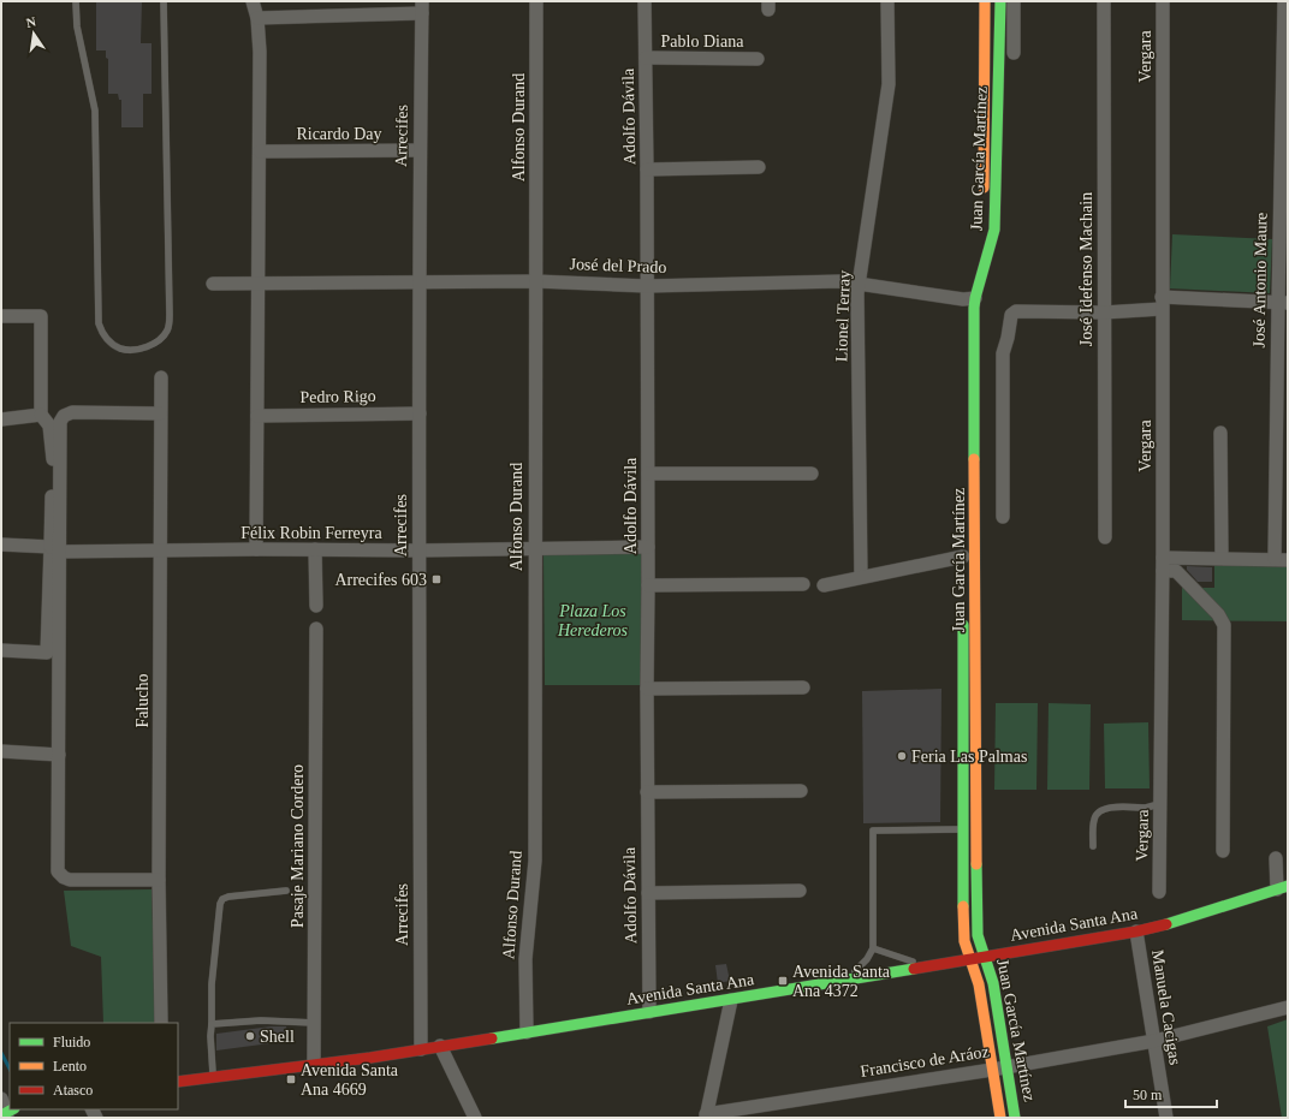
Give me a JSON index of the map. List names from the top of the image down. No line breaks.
{"streets":{"main road":["Juan García Martínez","Avenida Santa Ana"],"street":["Pablo Diana","Vergara","Adolfo Dávila","Alfonso Durand","Ricardo Day","Arrecifes","José del Prado","José Idefenso Machain","José Antonio Maure","Lionel Terray","Pedro Rigo","Félix Robin Ferreyra","Falucho","Pasaje Mariano Cordero","Manuela Cacigas","Francisco de Aráoz"]},"crossings":[["Pablo Diana","Adolfo Dávila"],["Adolfo Dávila","José del Prado"],["Adolfo Dávila","Félix Robin Ferreyra"],["Adolfo Dávila","Avenida Santa Ana"],["Alfonso Durand","José del Prado"],["Alfonso Durand","Félix Robin Ferreyra"],["Alfonso Durand","Avenida Santa Ana"],["Ricardo Day","Arrecifes"],["Arrecifes","José del Prado"],["Arrecifes","Pedro Rigo"],["Arrecifes","Félix Robin Ferreyra"],["Arrecifes","Avenida Santa Ana"],["Juan García Martínez","José del Prado"],["Juan García Martínez","Avenida Santa Ana"],["Juan García Martínez","Francisco de Aráoz"],["José del Prado","Lionel Terray"],["Félix Robin Ferreyra","Falucho"],["Pasaje Mariano Cordero","Avenida Santa Ana"],["Avenida Santa Ana","Manuela Cacigas"],["Manuela Cacigas","Francisco de Aráoz"]],"parks":["Plaza Los Herederos"],"places":{"transit":["Arrecifes 603","Avenida Santa Ana 4372","Avenida Santa Ana 4669"],"other":["Feria Las Palmas","Shell"]},"legend":["Fluido","Lento","Atasco"],"scale_bar":"50 m","north":"top"}
